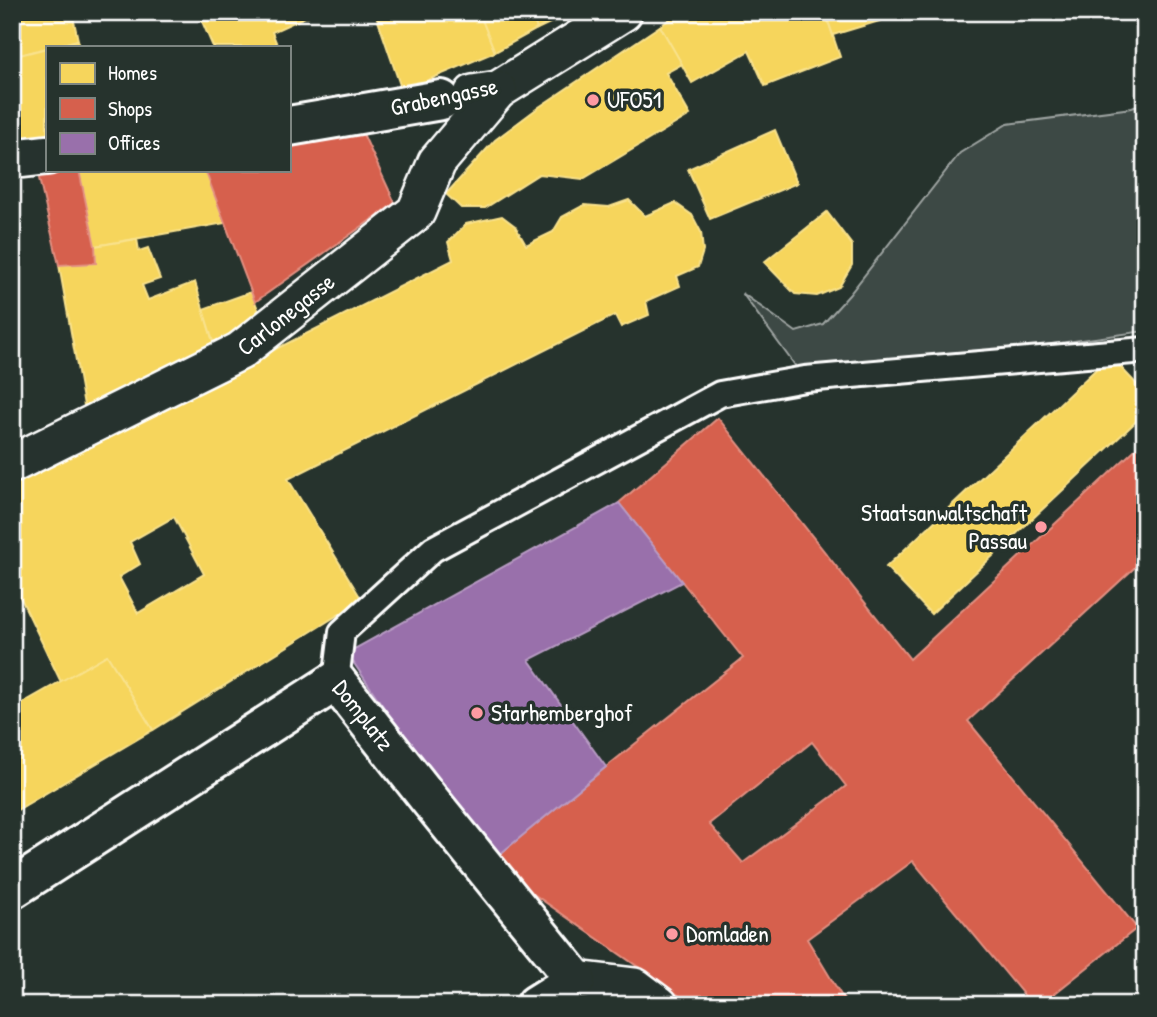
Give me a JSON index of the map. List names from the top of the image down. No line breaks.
{"streets":{"street":["Grabengasse","Carlonegasse","Domplatz"]},"crossings":[["Grabengasse","Carlonegasse"]],"places":["UFO51","Staatsanwaltschaft Passau","Starhemberghof","Domladen"],"legend":["Homes","Shops","Offices"]}
